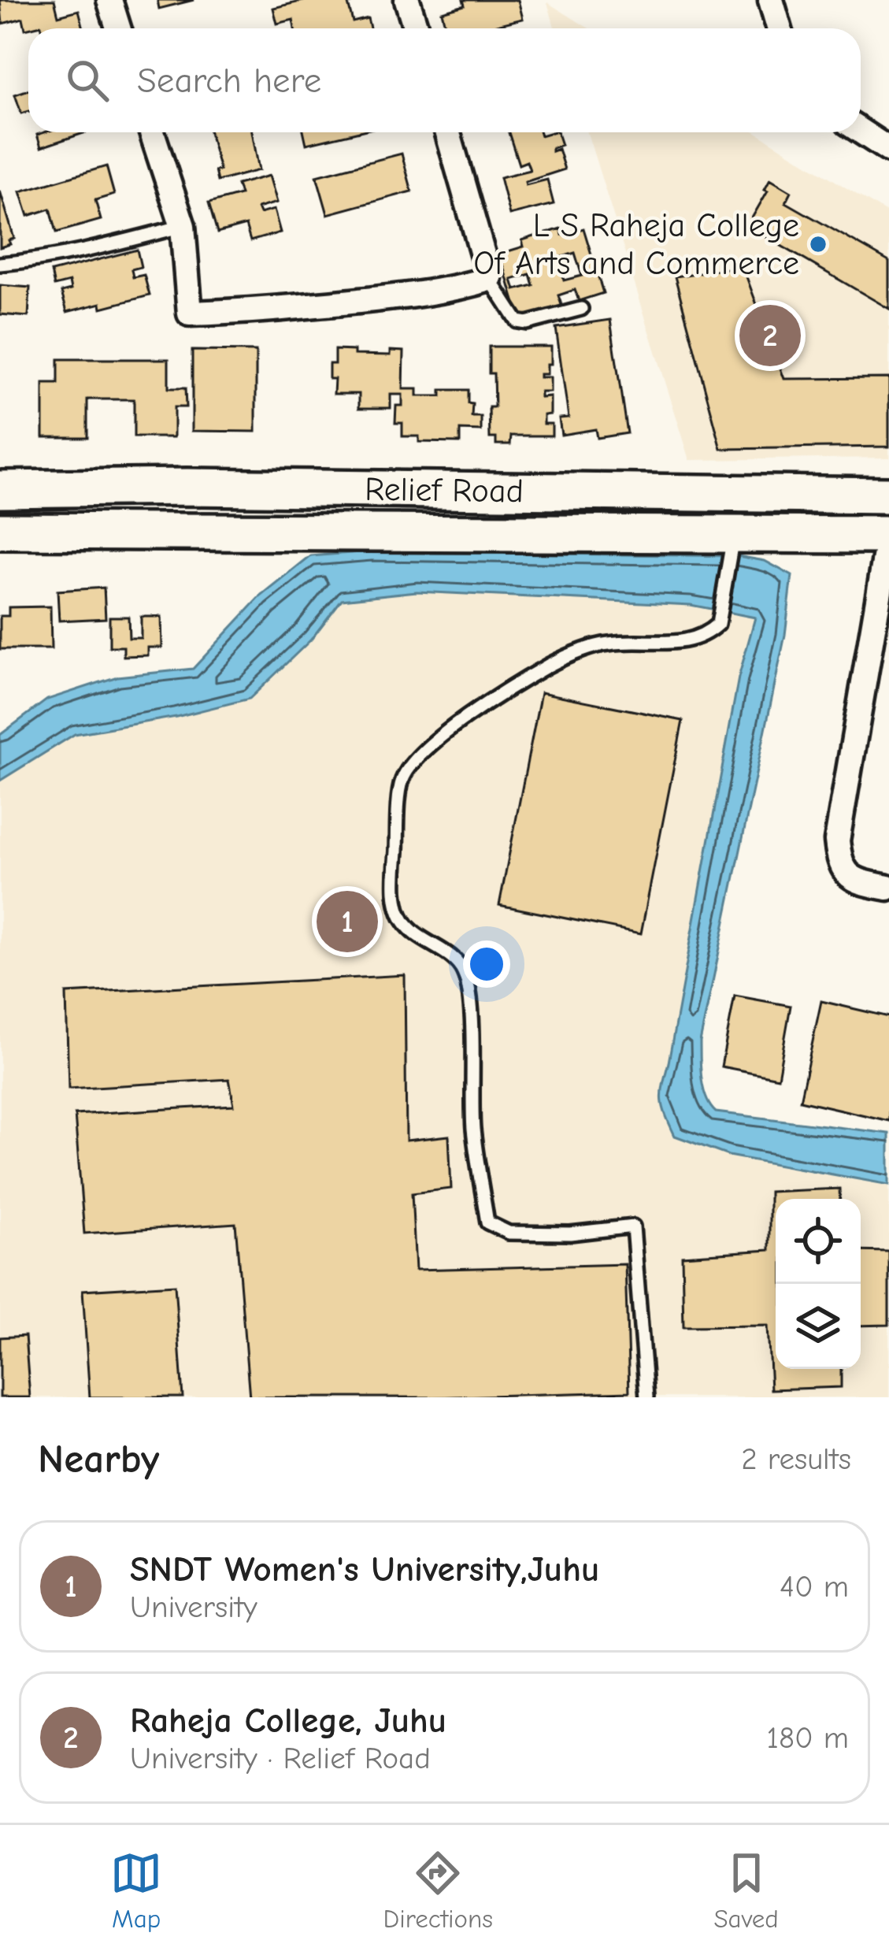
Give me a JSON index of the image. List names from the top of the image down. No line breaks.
{"streets":{"street":["Relief Road"]},"places":["L S Raheja College Of Arts and Commerce"],"page":{"search":"Search here","pins":["2","1"],"heading":["Nearby","2 results"],"list":[{"mark":"1","name":"SNDT Women's University,Juhu","note":"University","value":"40 m"},{"mark":"2","name":"Raheja College, Juhu","note":"University · Relief Road","value":"180 m"}],"nav":["Map","Directions","Saved"]}}
